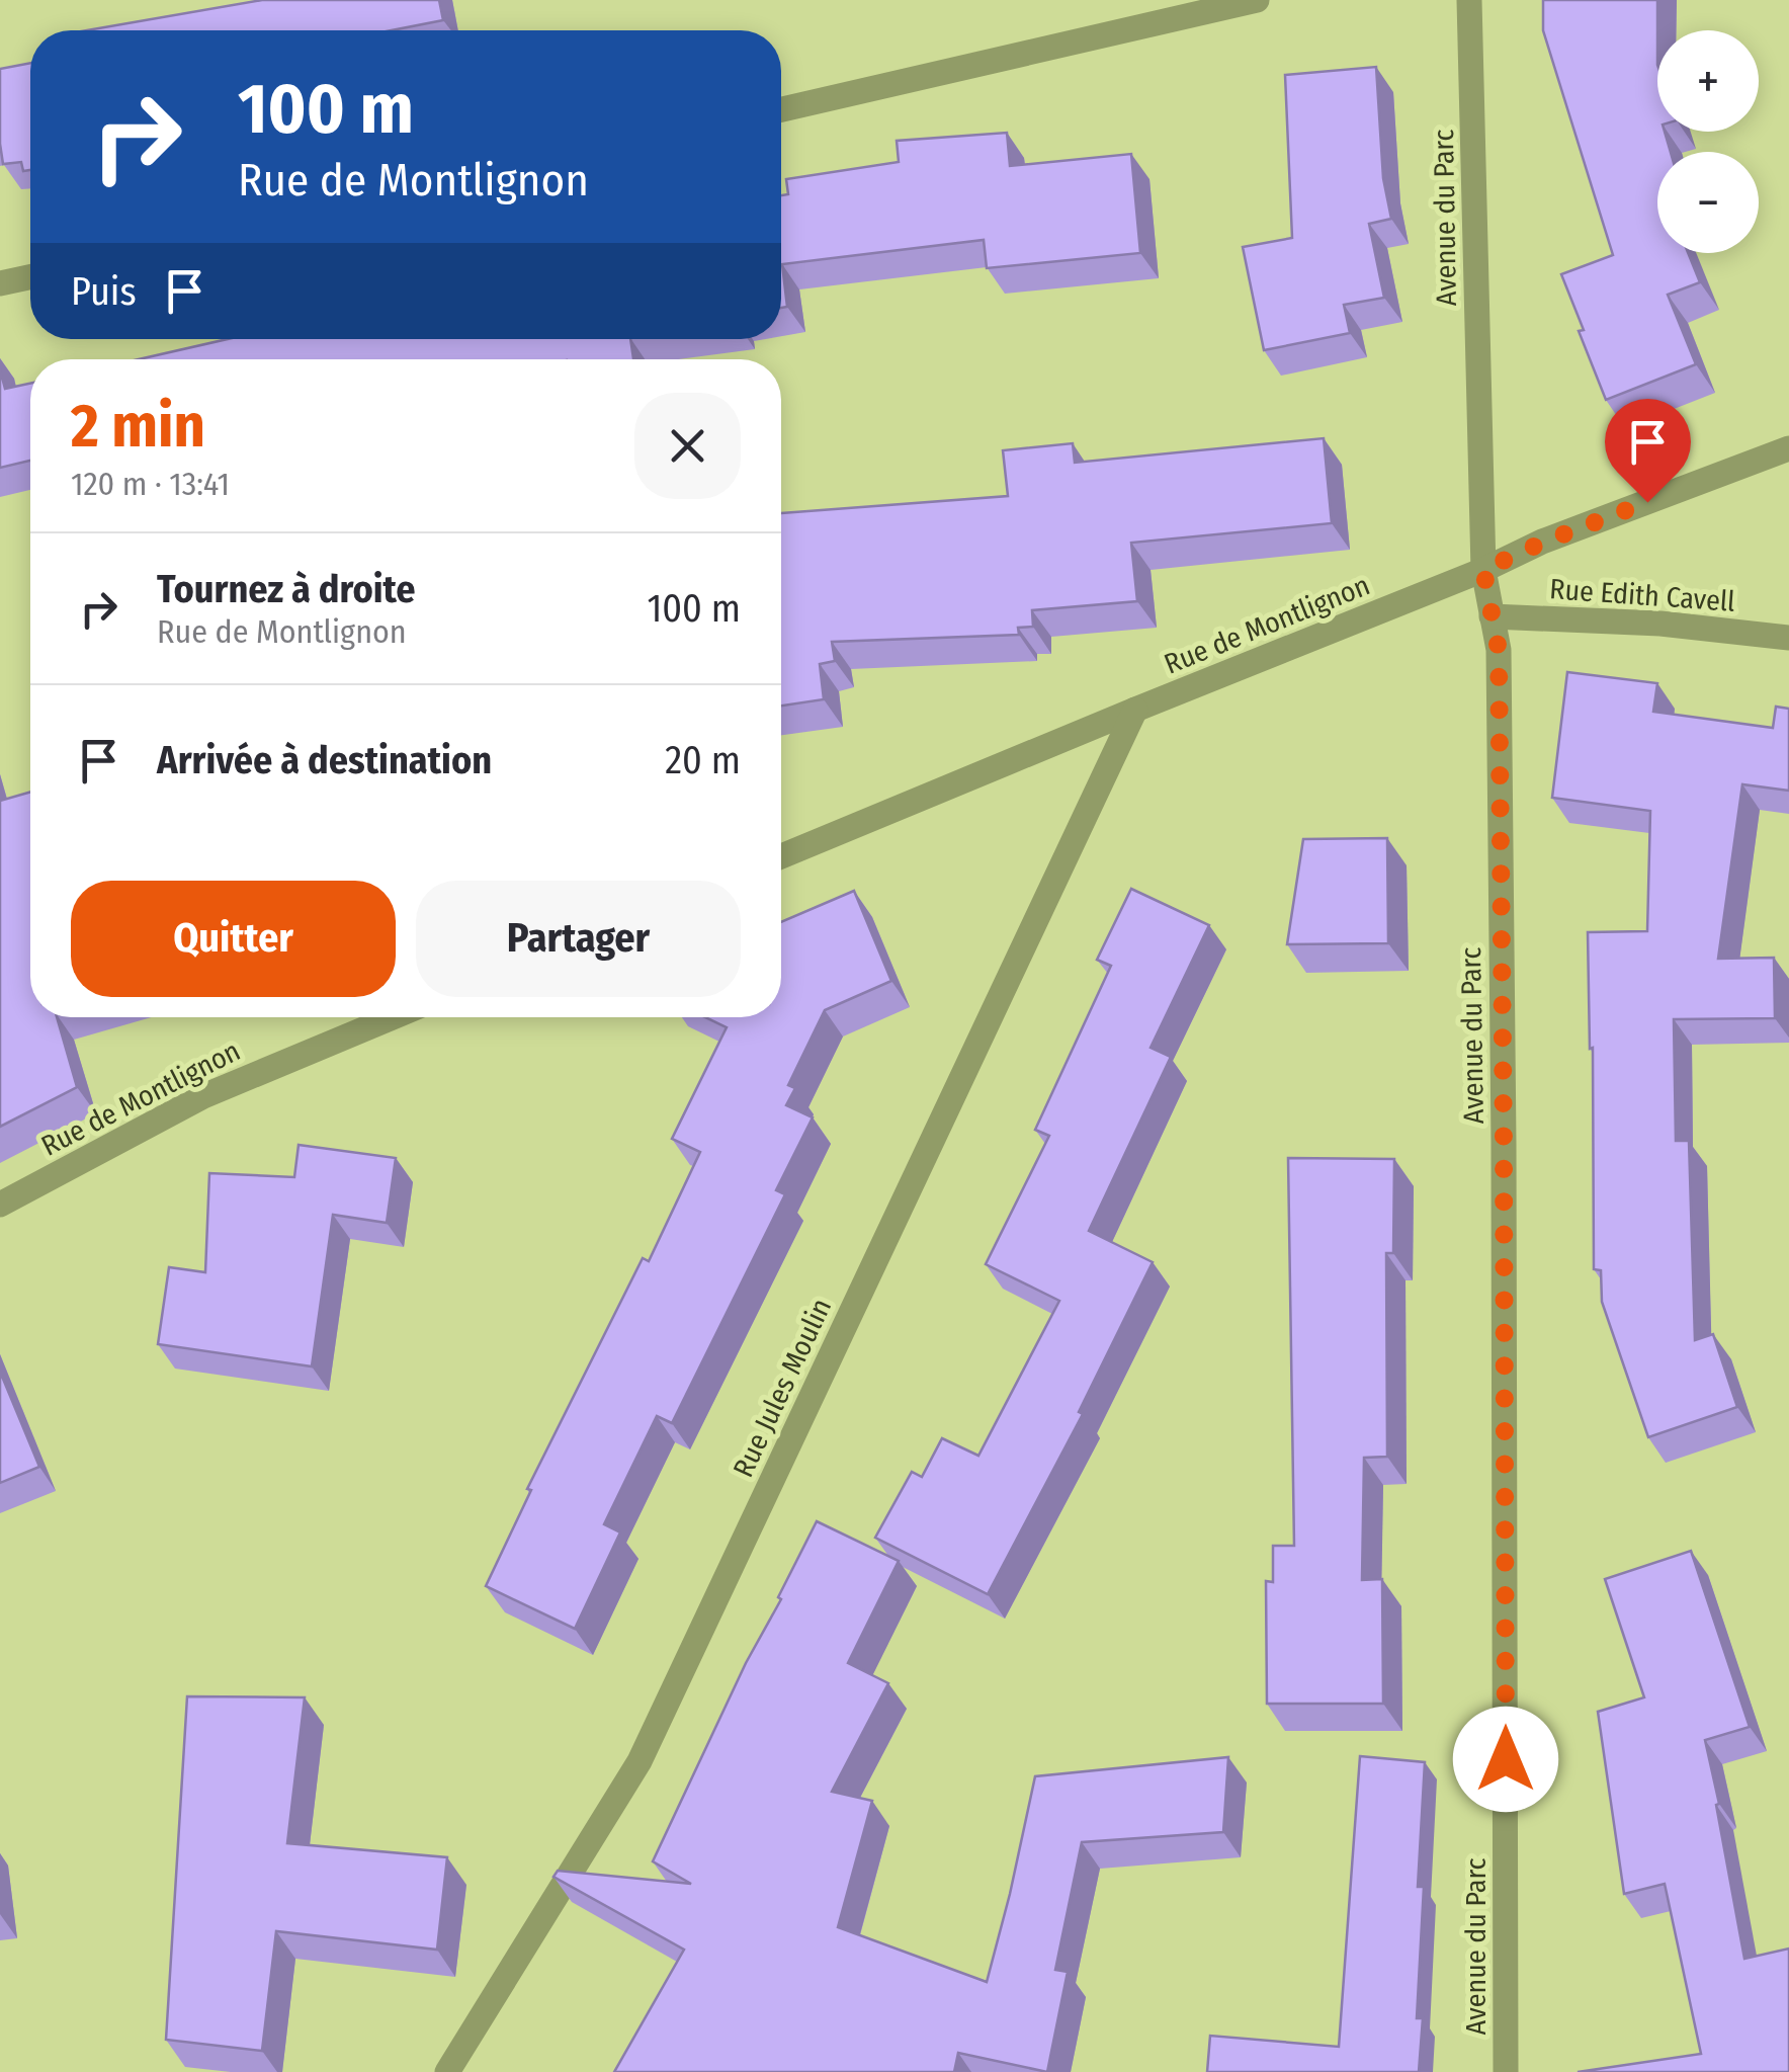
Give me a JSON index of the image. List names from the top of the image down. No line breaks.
{"streets":{"street":["Avenue du Parc","Rue Edith Cavell","Rue de Montlignon","Rue Jules Moulin"]},"crossings":[["Avenue du Parc","Rue Edith Cavell"],["Avenue du Parc","Rue de Montlignon"],["Rue de Montlignon","Rue Jules Moulin"]],"page":{"map_buttons":["+","−"],"turn":["100 m","Rue de Montlignon"],"then":"Puis","heading":["2 min","120 m · 13:41"],"list":[{"name":"Tournez à droite","note":"Rue de Montlignon","value":"100 m"},{"name":"Arrivée à destination","value":"20 m"}],"buttons":["Quitter","Partager"]}}
